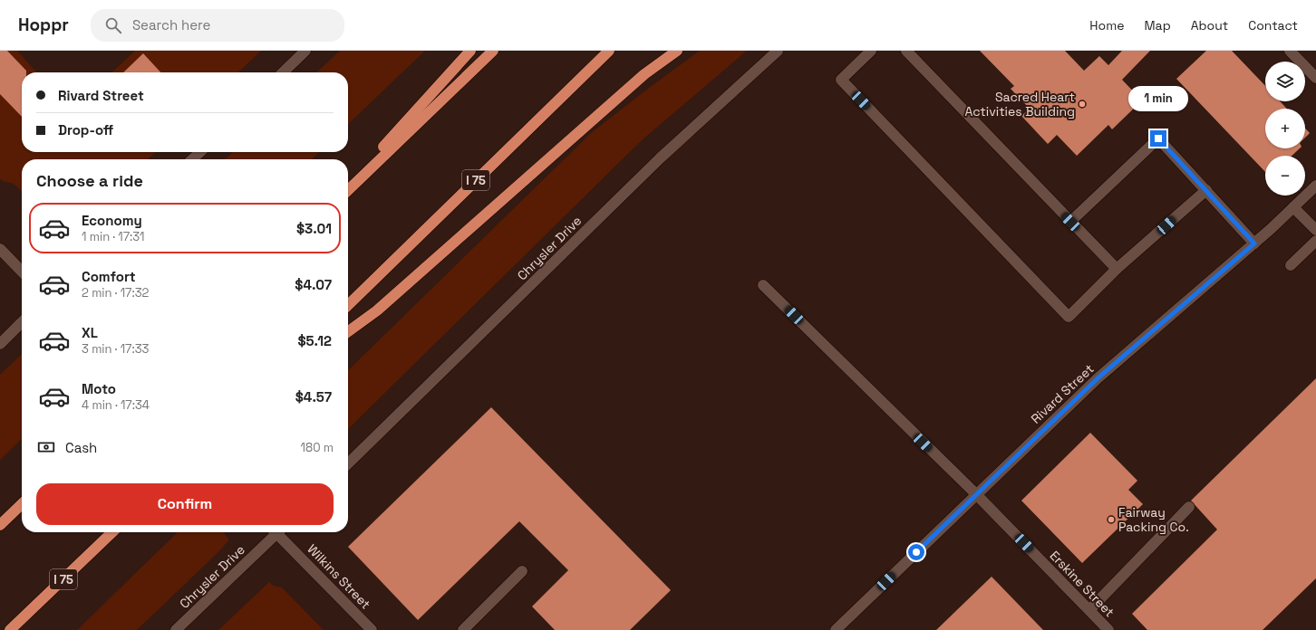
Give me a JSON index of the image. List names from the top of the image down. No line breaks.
{"streets":{"highway":["I 75"],"street":["Chrysler Drive","Rivard Street","Wilkins Street","Erskine Street"]},"crossings":[["Rivard Street","Erskine Street"]],"places":["Sacred Heart Activities Building","Fairway Packing Co."],"page":{"header":"Hoppr","search":"Search here","nav":["Home","Map","About","Contact"],"map_buttons":["+","−"],"banner":["Rivard Street","Drop-off"],"bubble":"1 min","heading":"Choose a ride","list":[{"name":"Economy","note":"1 min · 17:31","value":"$3.01"},{"name":"Comfort","note":"2 min · 17:32","value":"$4.07"},{"name":"XL","note":"3 min · 17:33","value":"$5.12"},{"name":"Moto","note":"4 min · 17:34","value":"$4.57"}],"pay":["Cash","180 m"],"buttons":"Confirm"}}
